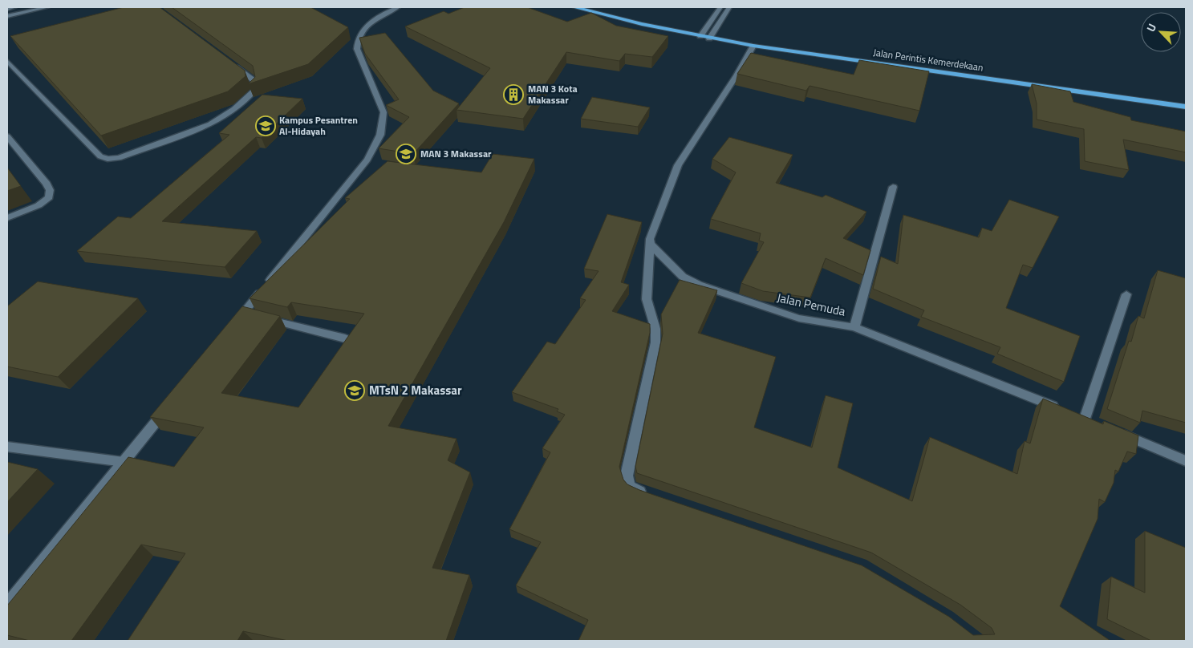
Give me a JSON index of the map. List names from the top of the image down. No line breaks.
{"streets":{"highway":["Jalan Perintis Kemerdekaan"],"street":["Jalan Pemuda"]},"places":{"building":["MAN 3 Kota Makassar"],"school or university":["Kampus Pesantren Al-Hidayah","MAN 3 Makassar","MTsN 2 Makassar"]},"north":"top left"}
